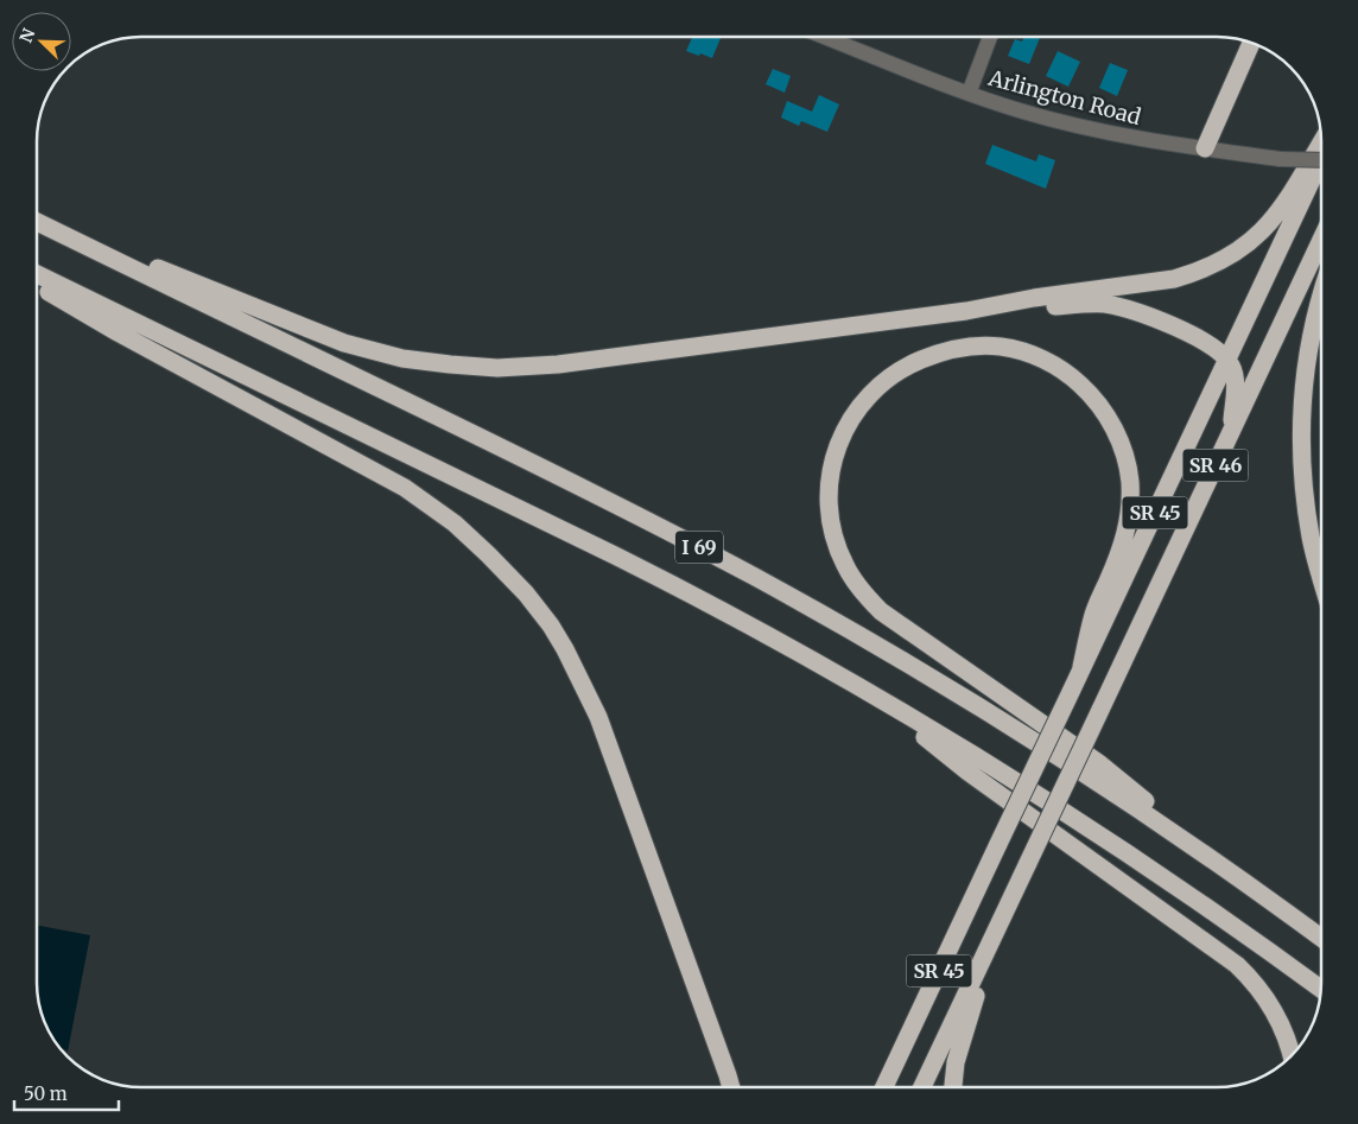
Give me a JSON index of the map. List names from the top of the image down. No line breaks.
{"streets":{"highway":["SR 46","SR 45","I 69"],"street":["Arlington Road"]},"scale_bar":"50 m","north":"top left"}
